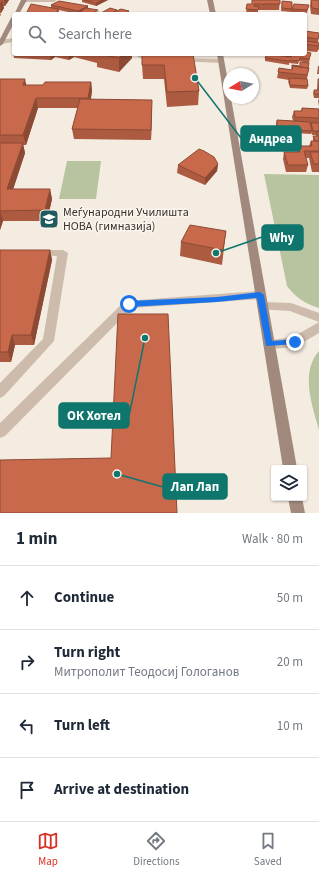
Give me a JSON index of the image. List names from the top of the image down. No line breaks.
{"places":{"other":["Андреа","Why","ОК Хотел","Лап Лап"],"school or university":["Меѓународни Училишта НОВА (гимназија)"]},"north":"left","page":{"search":"Search here","heading":["1 min","Walk · 80 m"],"list":[["Continue","50 m"],["Turn right","Митрополит Теодосиј Гологанов","20 m"],["Turn left","10 m"],"Arrive at destination"],"nav":["Map","Directions","Saved"]}}
